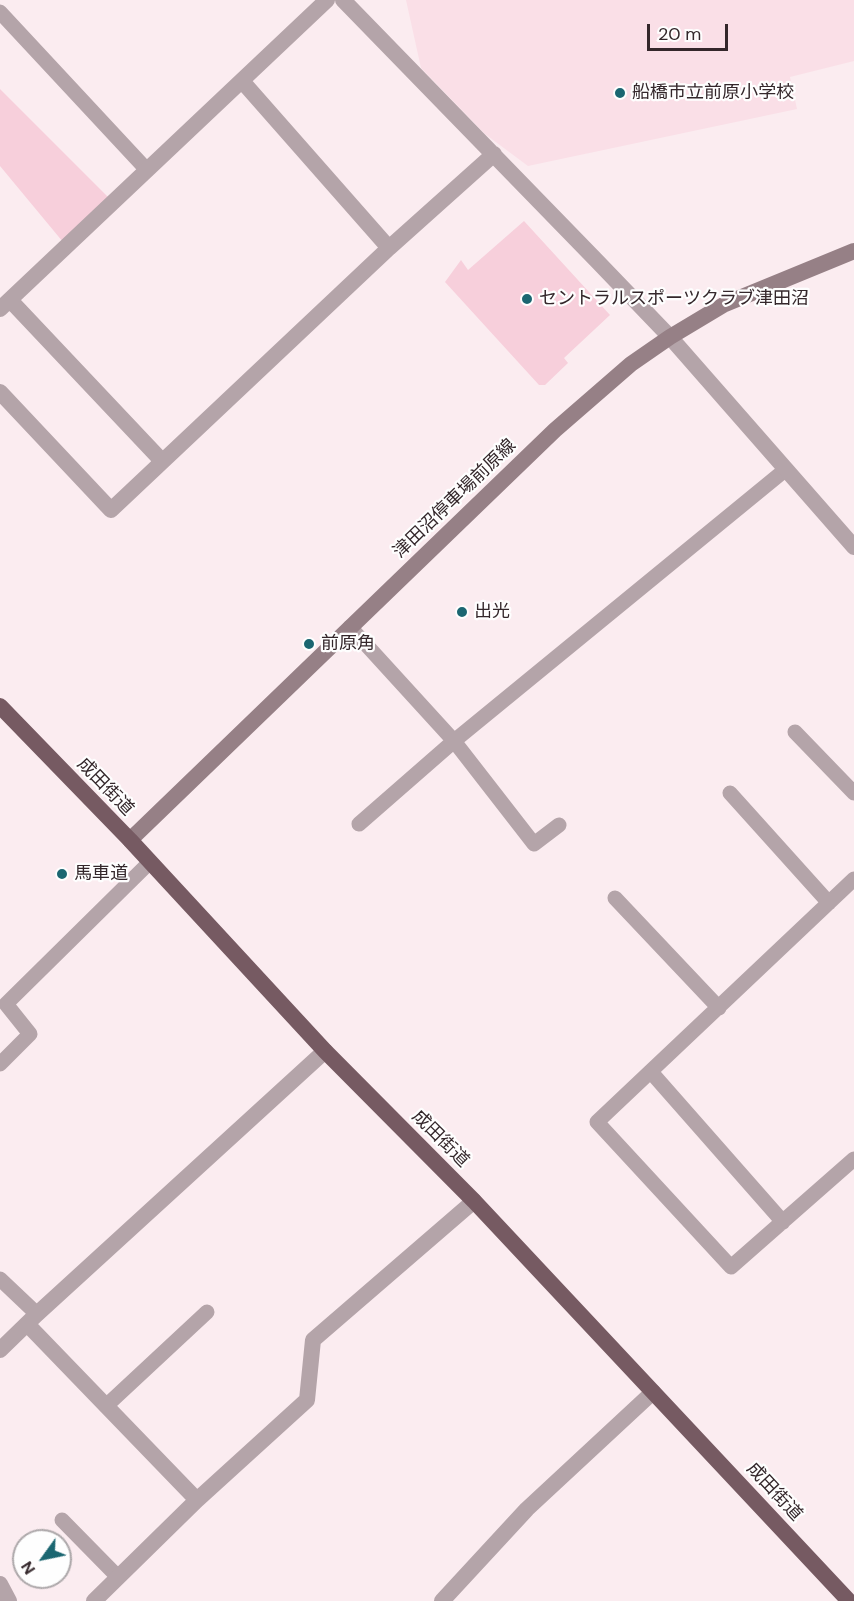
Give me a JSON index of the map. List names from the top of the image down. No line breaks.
{"streets":{"highway":["成田街道"],"main road":["津田沼停車場前原線"]},"crossings":[["津田沼停車場前原線","成田街道"]],"places":["船橋市立前原小学校","セントラルスポーツクラブ津田沼","出光","前原角","馬車道"],"scale_bar":"20 m","north":"bottom left"}
